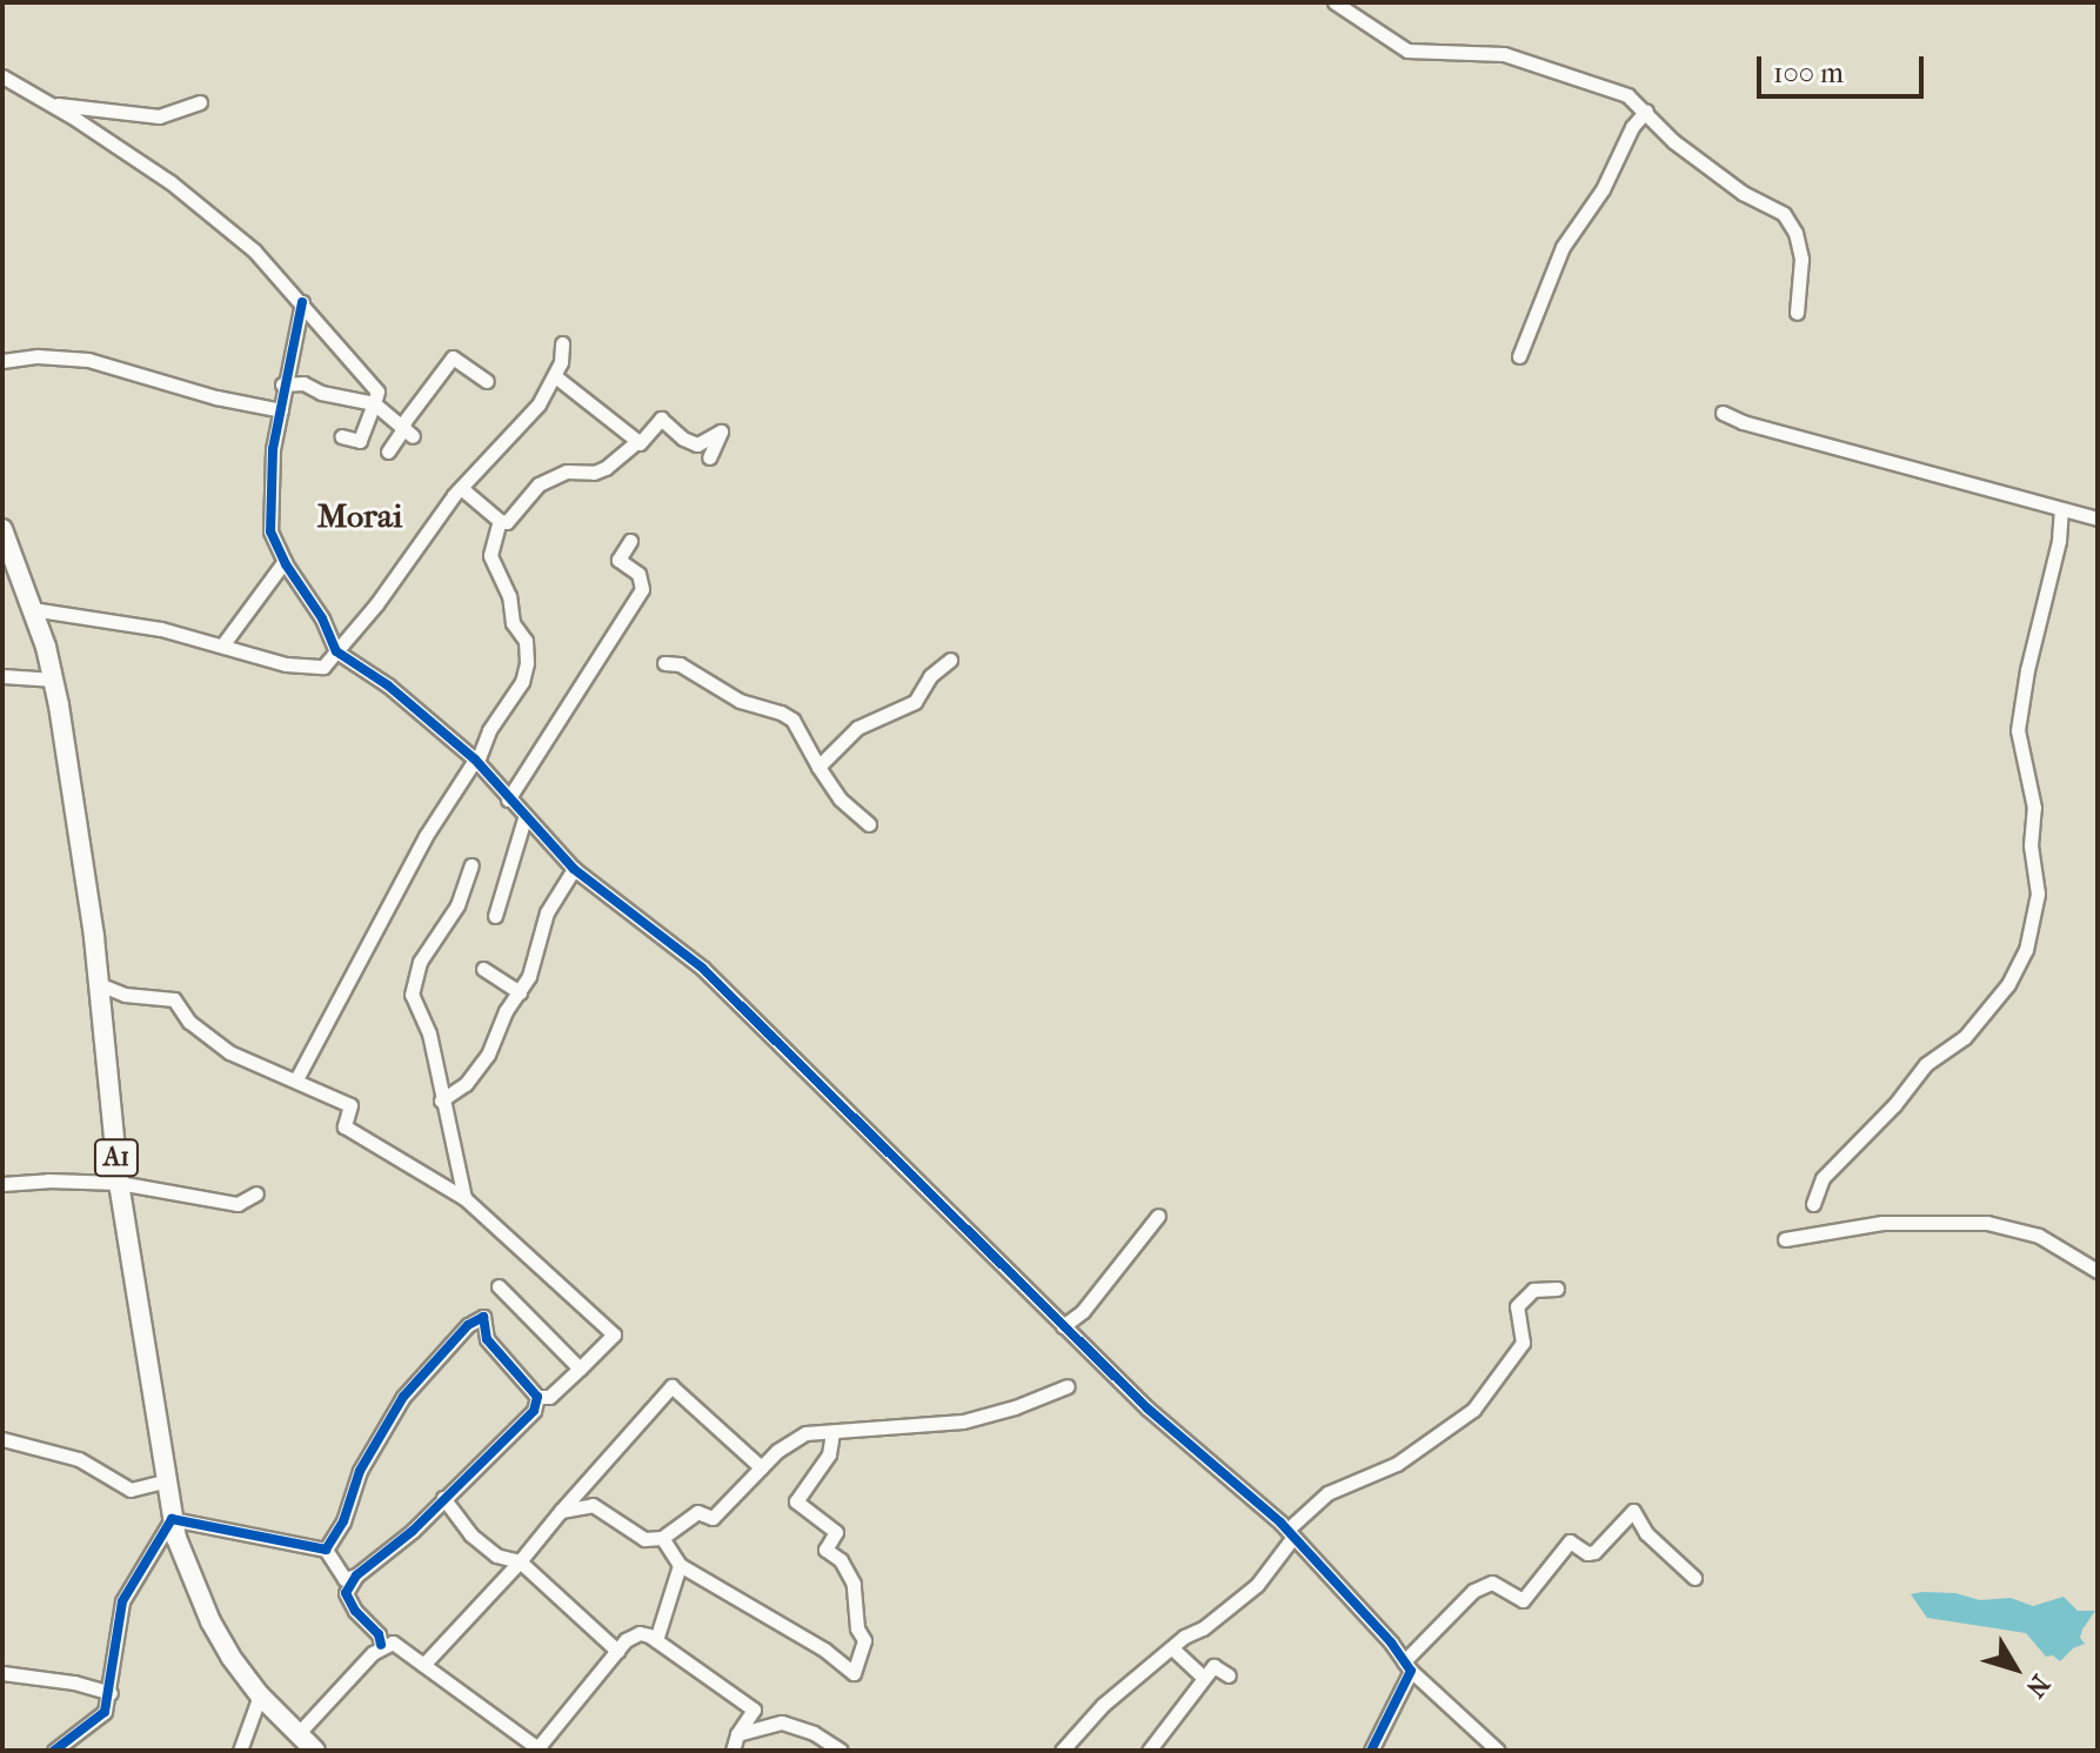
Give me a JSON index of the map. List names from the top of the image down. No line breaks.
{"streets":{"highway":["A1"]},"districts":["Morai"],"scale_bar":"100 m","north":"bottom right"}
